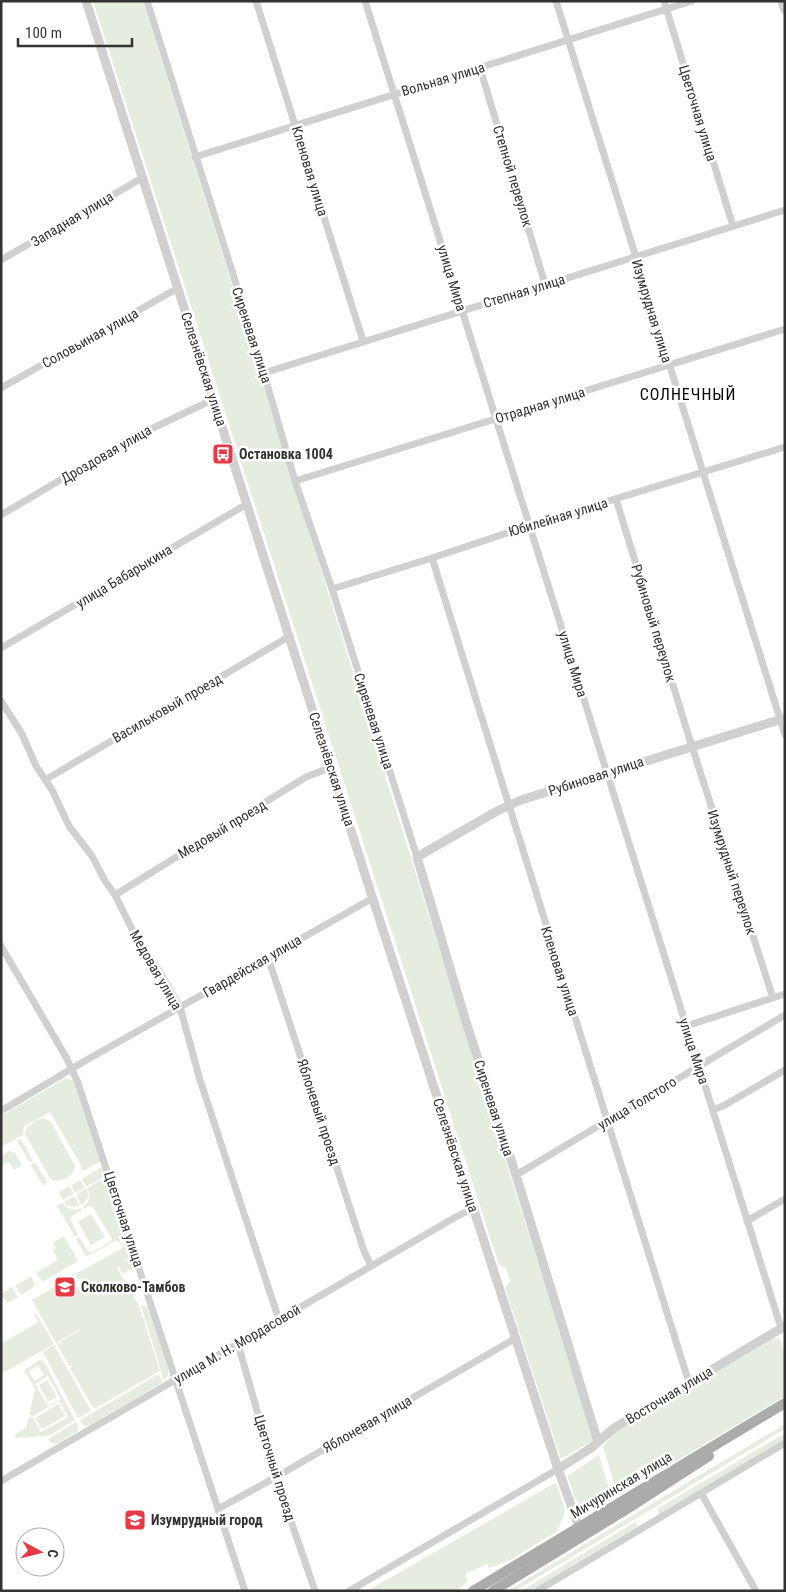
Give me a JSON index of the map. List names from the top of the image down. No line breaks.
{"streets":{"main road":["Мичуринская улица"],"street":["Вольная улица","Цветочная улица","Кленовая улица","Степной переулок","Западная улица","улица Мира","Степная улица","Изумрудная улица","Сиреневая улица","Соловьиная улица","Селезнёвская улица","Отрадная улица","Дроздовая улица","Юбилейная улица","улица Бабарыкина","Рубиновый переулок","Васильковый проезд","Рубиновая улица","Медовый проезд","Изумрудный переулок","Гвардейская улица","Медовая улица","улица Толстого","Яблоневый проезд","улица М. Н. Мордасовой","Восточная улица","Яблоневая улица","Цветочный проезд"]},"crossings":[["Вольная улица","Цветочная улица"],["Вольная улица","Кленовая улица"],["Вольная улица","Степной переулок"],["Вольная улица","улица Мира"],["Вольная улица","Изумрудная улица"],["Вольная улица","Сиреневая улица"],["Цветочная улица","Степная улица"],["Цветочная улица","Гвардейская улица"],["Цветочная улица","улица М. Н. Мордасовой"],["Цветочная улица","Яблоневая улица"],["Кленовая улица","Степная улица"],["Кленовая улица","Юбилейная улица"],["Кленовая улица","Рубиновая улица"],["Кленовая улица","улица Толстого"],["Кленовая улица","Восточная улица"],["Степной переулок","Степная улица"],["Западная улица","Селезнёвская улица"],["улица Мира","Степная улица"],["улица Мира","Отрадная улица"],["улица Мира","Юбилейная улица"],["улица Мира","Рубиновая улица"],["улица Мира","улица Толстого"],["улица Мира","Восточная улица"],["Степная улица","Изумрудная улица"],["Степная улица","Сиреневая улица"],["Изумрудная улица","Отрадная улица"],["Изумрудная улица","Юбилейная улица"],["Изумрудная улица","Рубиновая улица"],["Сиреневая улица","Отрадная улица"],["Сиреневая улица","Юбилейная улица"],["Сиреневая улица","Рубиновая улица"],["Сиреневая улица","улица Толстого"],["Сиреневая улица","Восточная улица"],["Соловьиная улица","Селезнёвская улица"],["Селезнёвская улица","Дроздовая улица"],["Селезнёвская улица","улица Бабарыкина"],["Селезнёвская улица","Васильковый проезд"],["Селезнёвская улица","Медовый проезд"],["Селезнёвская улица","Гвардейская улица"],["Селезнёвская улица","улица М. Н. Мордасовой"],["Селезнёвская улица","Восточная улица"],["Селезнёвская улица","Яблоневая улица"],["Селезнёвская улица","Мичуринская улица"],["Юбилейная улица","Рубиновый переулок"],["Рубиновый переулок","Рубиновая улица"],["Рубиновый переулок","Изумрудный переулок"],["Васильковый проезд","Медовая улица"],["Рубиновая улица","Изумрудный переулок"],["Медовый проезд","Медовая улица"],["Гвардейская улица","Медовая улица"],["Гвардейская улица","Яблоневый проезд"],["Медовая улица","улица М. Н. Мордасовой"],["Яблоневый проезд","улица М. Н. Мордасовой"],["улица М. Н. Мордасовой","Цветочный проезд"],["Яблоневая улица","Цветочный проезд"]],"districts":["СОЛНЕЧНЫЙ"],"places":{"bus stop":["Остановка 1004"],"school or university":["Сколково-Тамбов","Изумрудный город"]},"scale_bar":"100 m","north":"right"}
